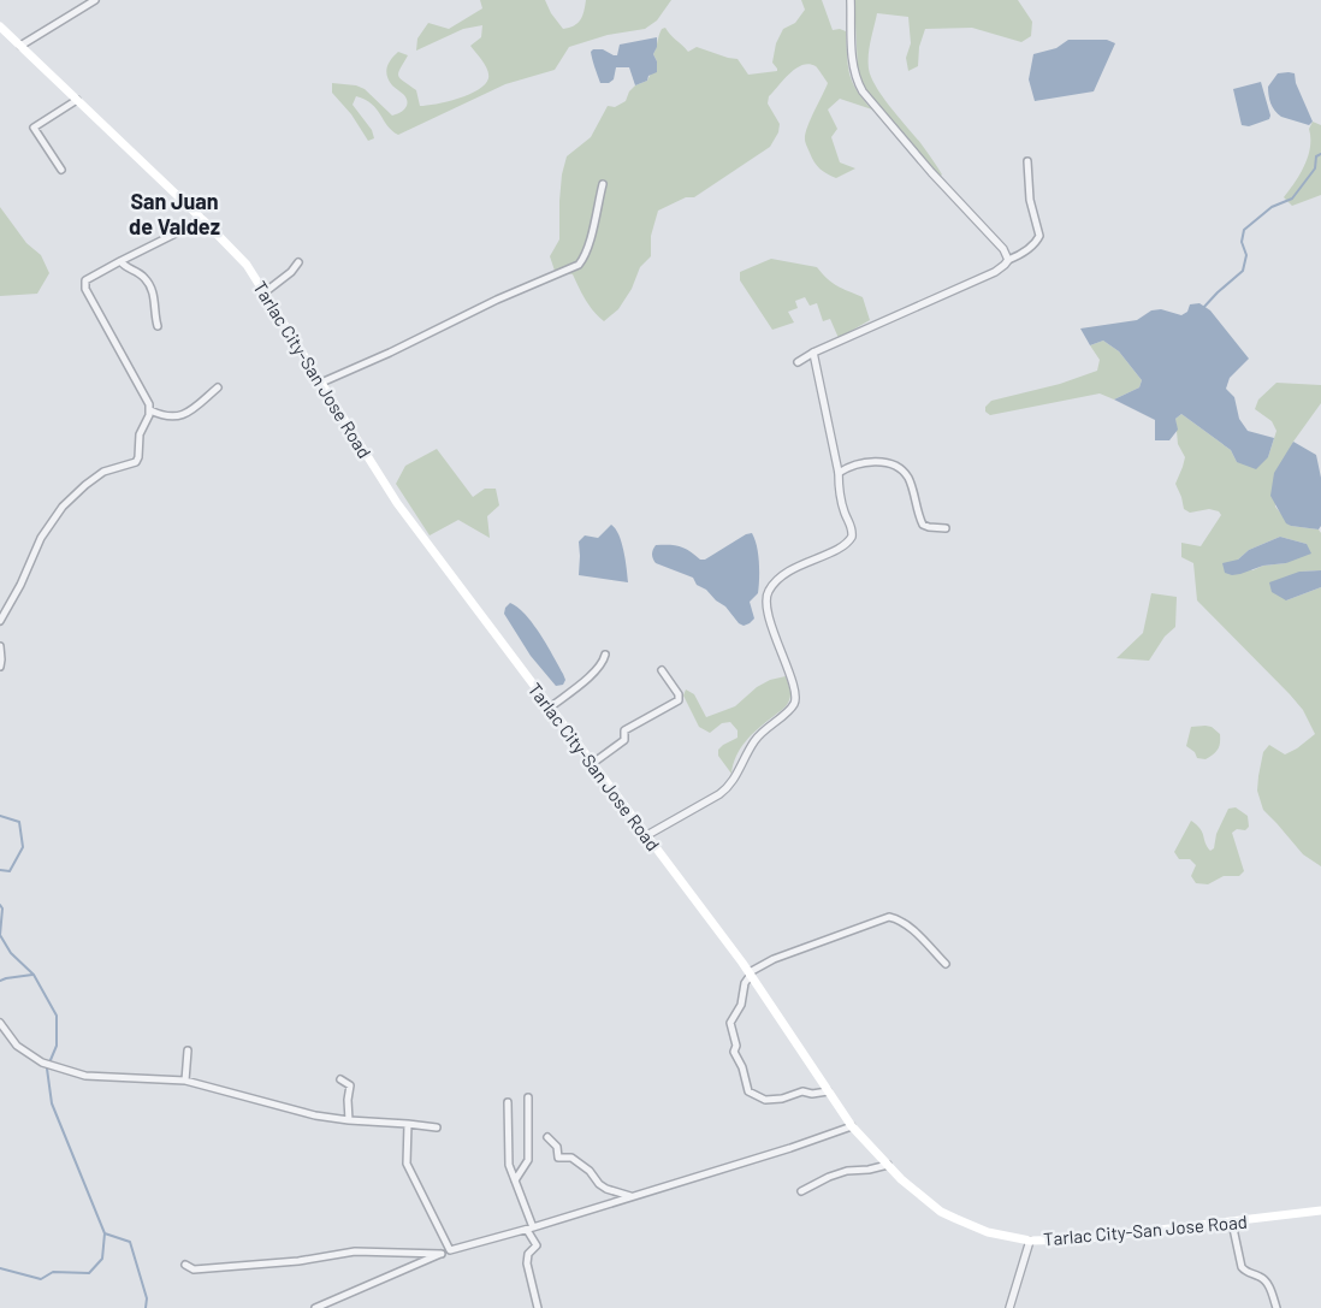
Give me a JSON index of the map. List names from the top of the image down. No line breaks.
{"streets":{"main road":["Tarlac City-San Jose Road"]},"districts":["San Juan de Valdez"]}
